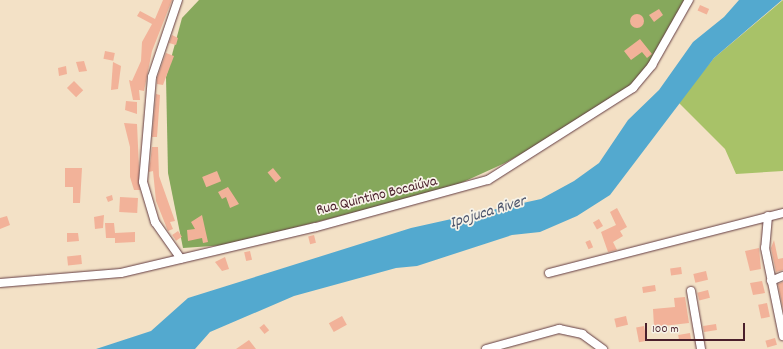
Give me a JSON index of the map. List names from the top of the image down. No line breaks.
{"streets":{"street":["Rua Quintino Bocaiúva"]},"water":["Ipojuca River"],"scale_bar":"100 m"}
